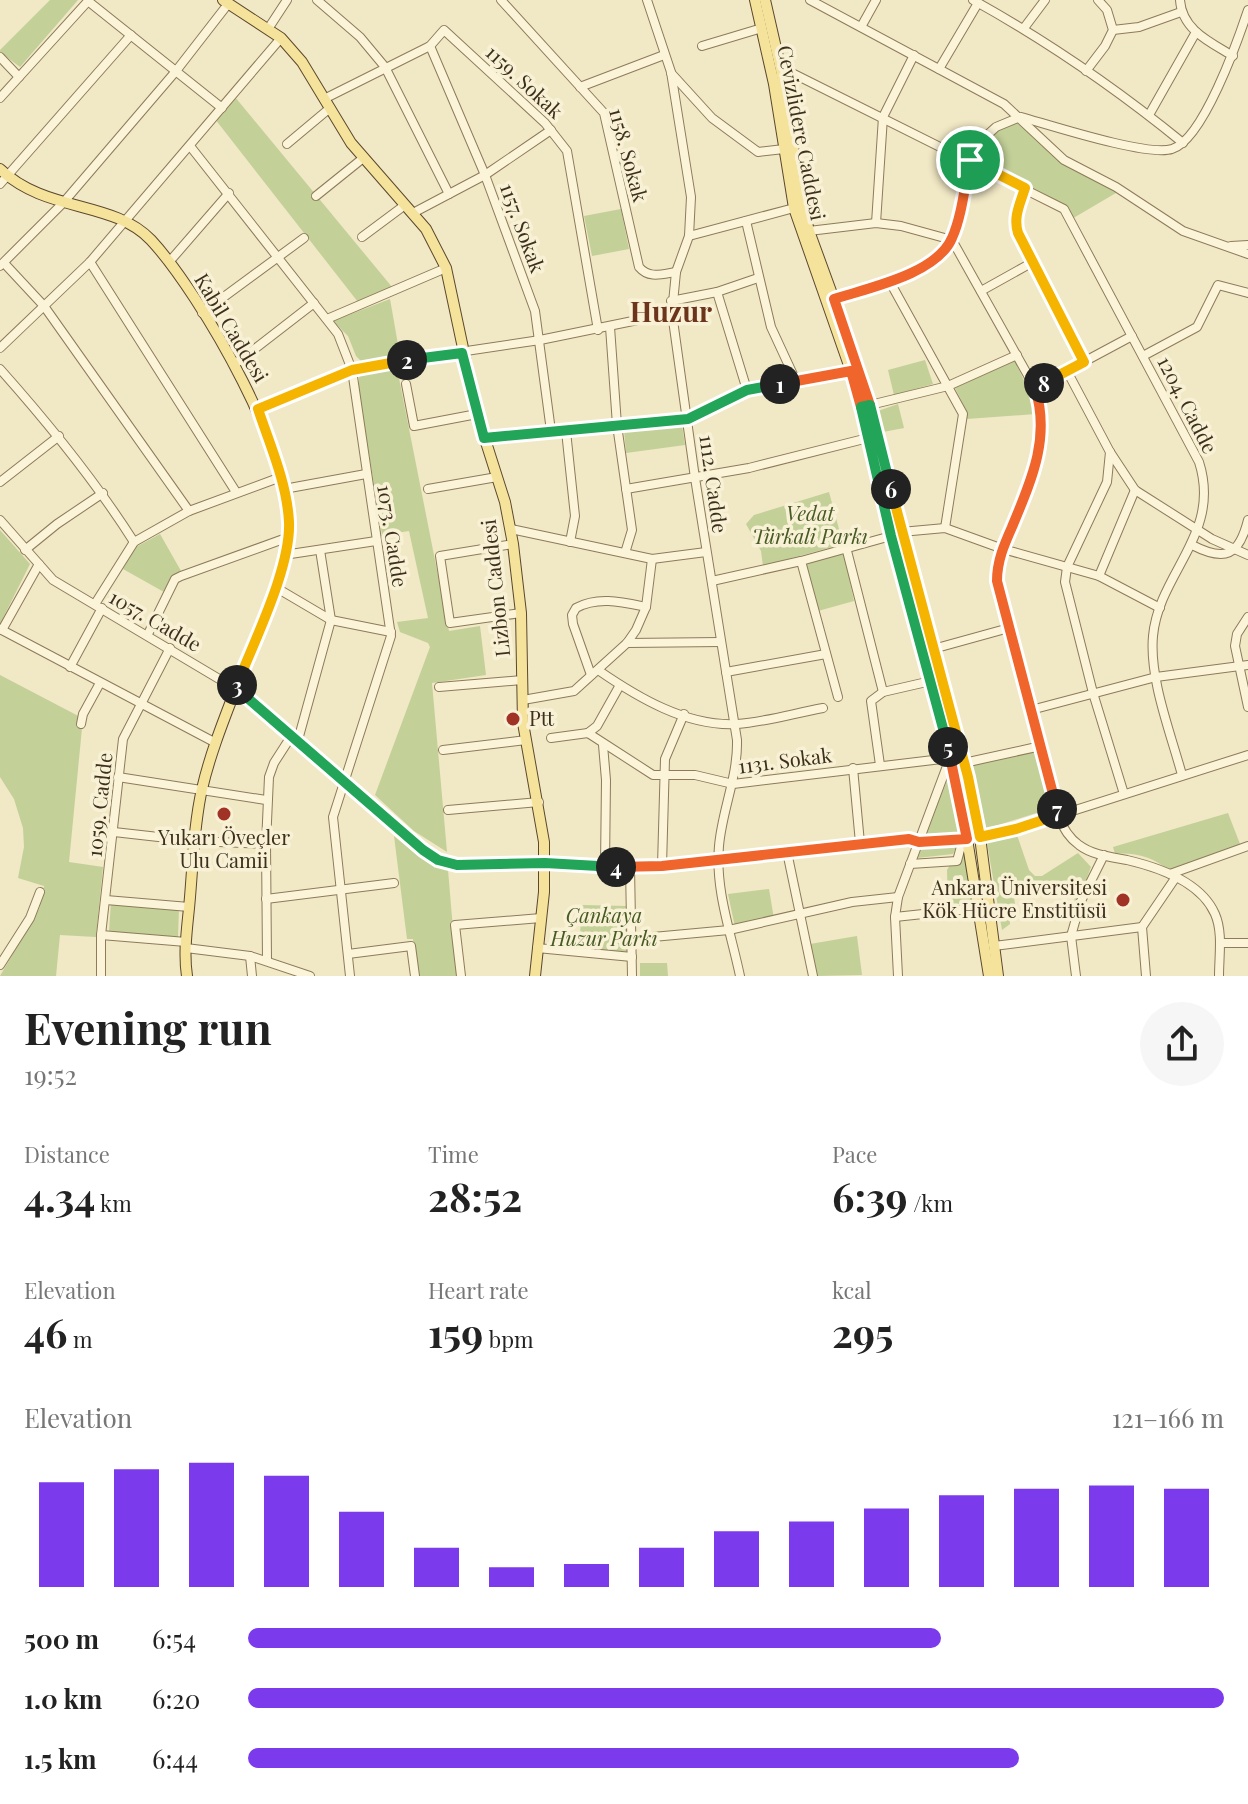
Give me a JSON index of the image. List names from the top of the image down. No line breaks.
{"streets":{"main road":["Cevizlidere Caddesi","Kabil Caddesi","Lizbon Caddesi"],"street":["1159. Sokak","1158. Sokak","1157. Sokak","1204. Cadde","1112. Cadde","1073. Cadde","1057. Cadde","1131. Sokak","1059. Cadde"]},"crossings":[["1159. Sokak","1157. Sokak"],["1159. Sokak","Lizbon Caddesi"],["Cevizlidere Caddesi","1204. Cadde"],["Cevizlidere Caddesi","1057. Cadde"],["Cevizlidere Caddesi","1131. Sokak"],["1158. Sokak","1112. Cadde"],["Kabil Caddesi","1057. Cadde"],["1112. Cadde","1057. Cadde"],["1112. Cadde","1131. Sokak"],["1073. Cadde","1057. Cadde"],["Lizbon Caddesi","1057. Cadde"],["1057. Cadde","1059. Cadde"]],"districts":["Huzur"],"parks":["Vedat Türkali Parkı","Çankaya Huzur Parkı"],"places":["Ptt","Yukarı Öveçler Ulu Camii","Ankara Üniversitesi Kök Hücre Enstitüsü"],"page":{"pins":["2","8","1","6","3","5","7","4"],"heading":["Evening run","19:52"],"stats":[["Distance","4.34 km"],["Time","28:52"],["Pace","6:39 /km"],["Elevation","46 m"],["Heart rate","159 bpm"],["kcal","295"]],"chart":["Elevation","121–166 m"],"list":[{"name":"500 m","note":"6:54"},{"name":"1.0 km","note":"6:20"},{"name":"1.5 km","note":"6:44"}]}}
